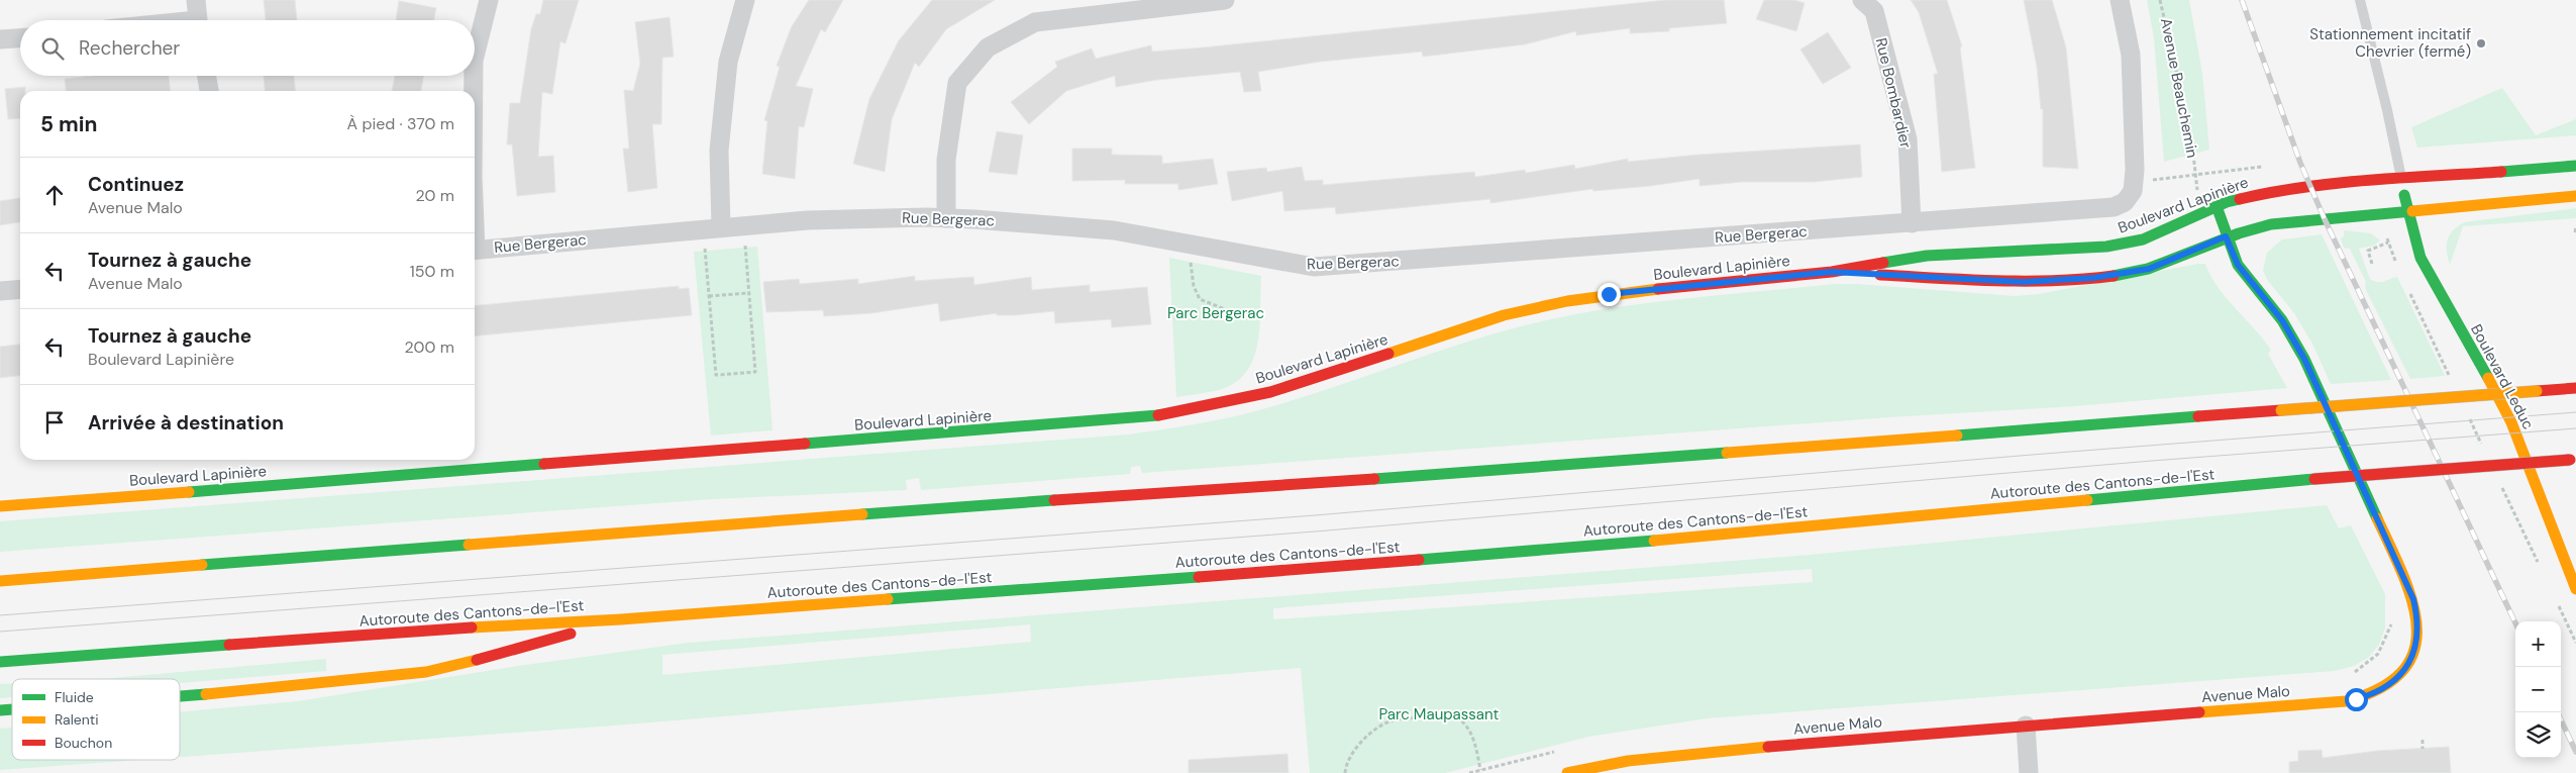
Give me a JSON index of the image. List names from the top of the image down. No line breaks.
{"streets":{"main road":["Boulevard Lapinière","Boulevard Leduc","Autoroute des Cantons-de-l'Est","Avenue Malo"],"street":["Rue Bombardier","Rue Bergerac"],"path":["Avenue Beauchemin"]},"crossings":[["Rue Bombardier","Rue Bergerac"],["Boulevard Lapinière","Boulevard Leduc"],["Boulevard Lapinière","Avenue Malo"]],"parks":["Parc Bergerac","Parc Maupassant"],"places":["Stationnement incitatif Chevrier (fermé)"],"legend":["Fluide","Ralenti","Bouchon"],"page":{"search":"Rechercher","heading":["5 min","À pied · 370 m"],"list":[["Continuez","Avenue Malo","20 m"],["Tournez à gauche","Avenue Malo","150 m"],["Tournez à gauche","Boulevard Lapinière","200 m"],"Arrivée à destination"],"map_buttons":["+","−"]}}
